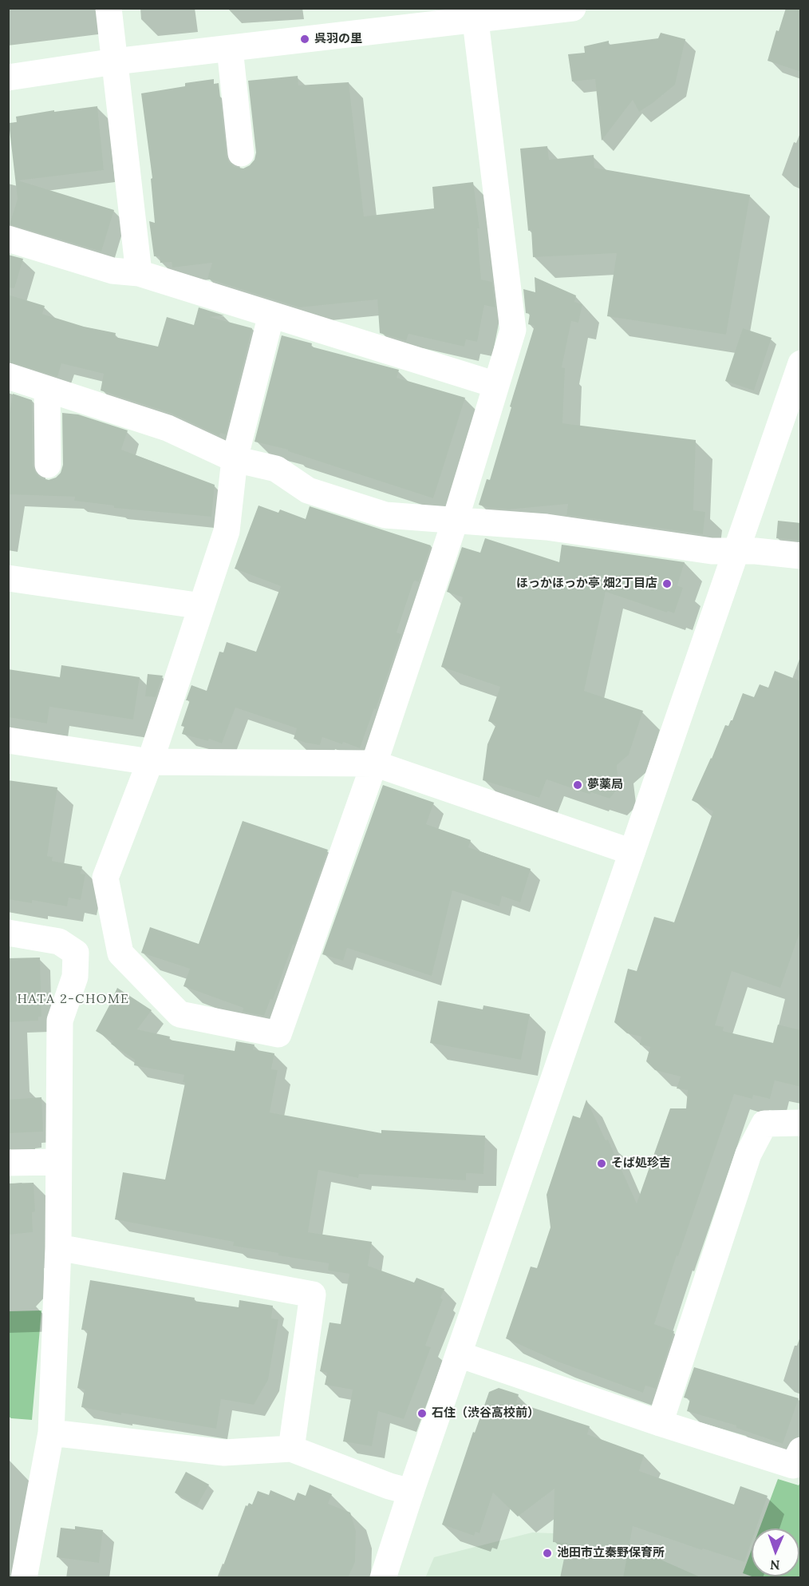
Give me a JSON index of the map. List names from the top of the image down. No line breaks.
{"districts":["HATA 2-CHOME"],"places":["呉羽の里","ほっかほっか亭 畑2丁目店","夢薬局","そば処珍吉","石住（渋谷高校前）","池田市立秦野保育所"],"north":"bottom"}
